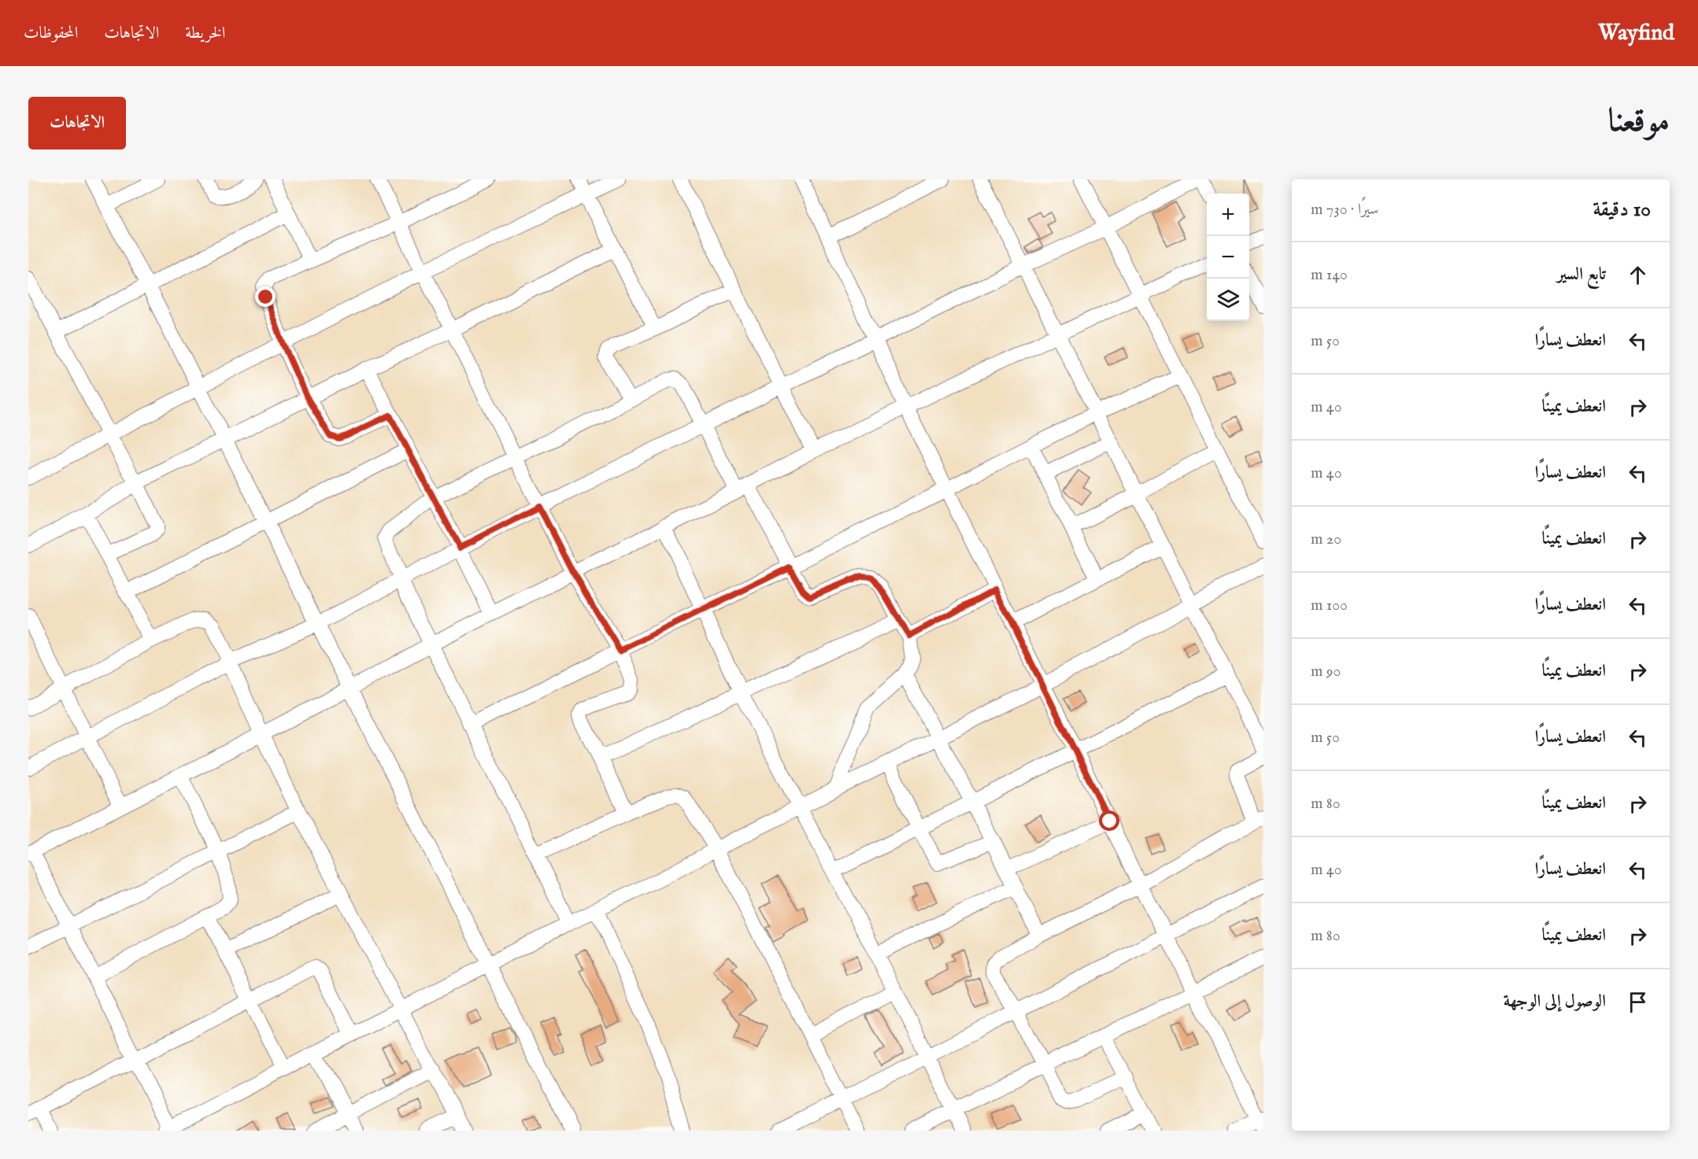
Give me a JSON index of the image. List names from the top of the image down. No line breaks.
{"page":{"header":"Wayfind","nav":["الخريطة","الاتجاهات","المحفوظات"],"title":"موقعنا","buttons":"الاتجاهات","heading":["10 دقيقة","سيرًا · 730 m"],"map_buttons":["+","−"],"list":[["تابع السير","140 m"],["انعطف يسارًا","50 m"],["انعطف يمينًا","40 m"],["انعطف يسارًا","40 m"],["انعطف يمينًا","20 m"],["انعطف يسارًا","100 m"],["انعطف يمينًا","90 m"],["انعطف يسارًا","50 m"],["انعطف يمينًا","80 m"],["انعطف يسارًا","40 m"],["انعطف يمينًا","80 m"],"الوصول إلى الوجهة"]}}
